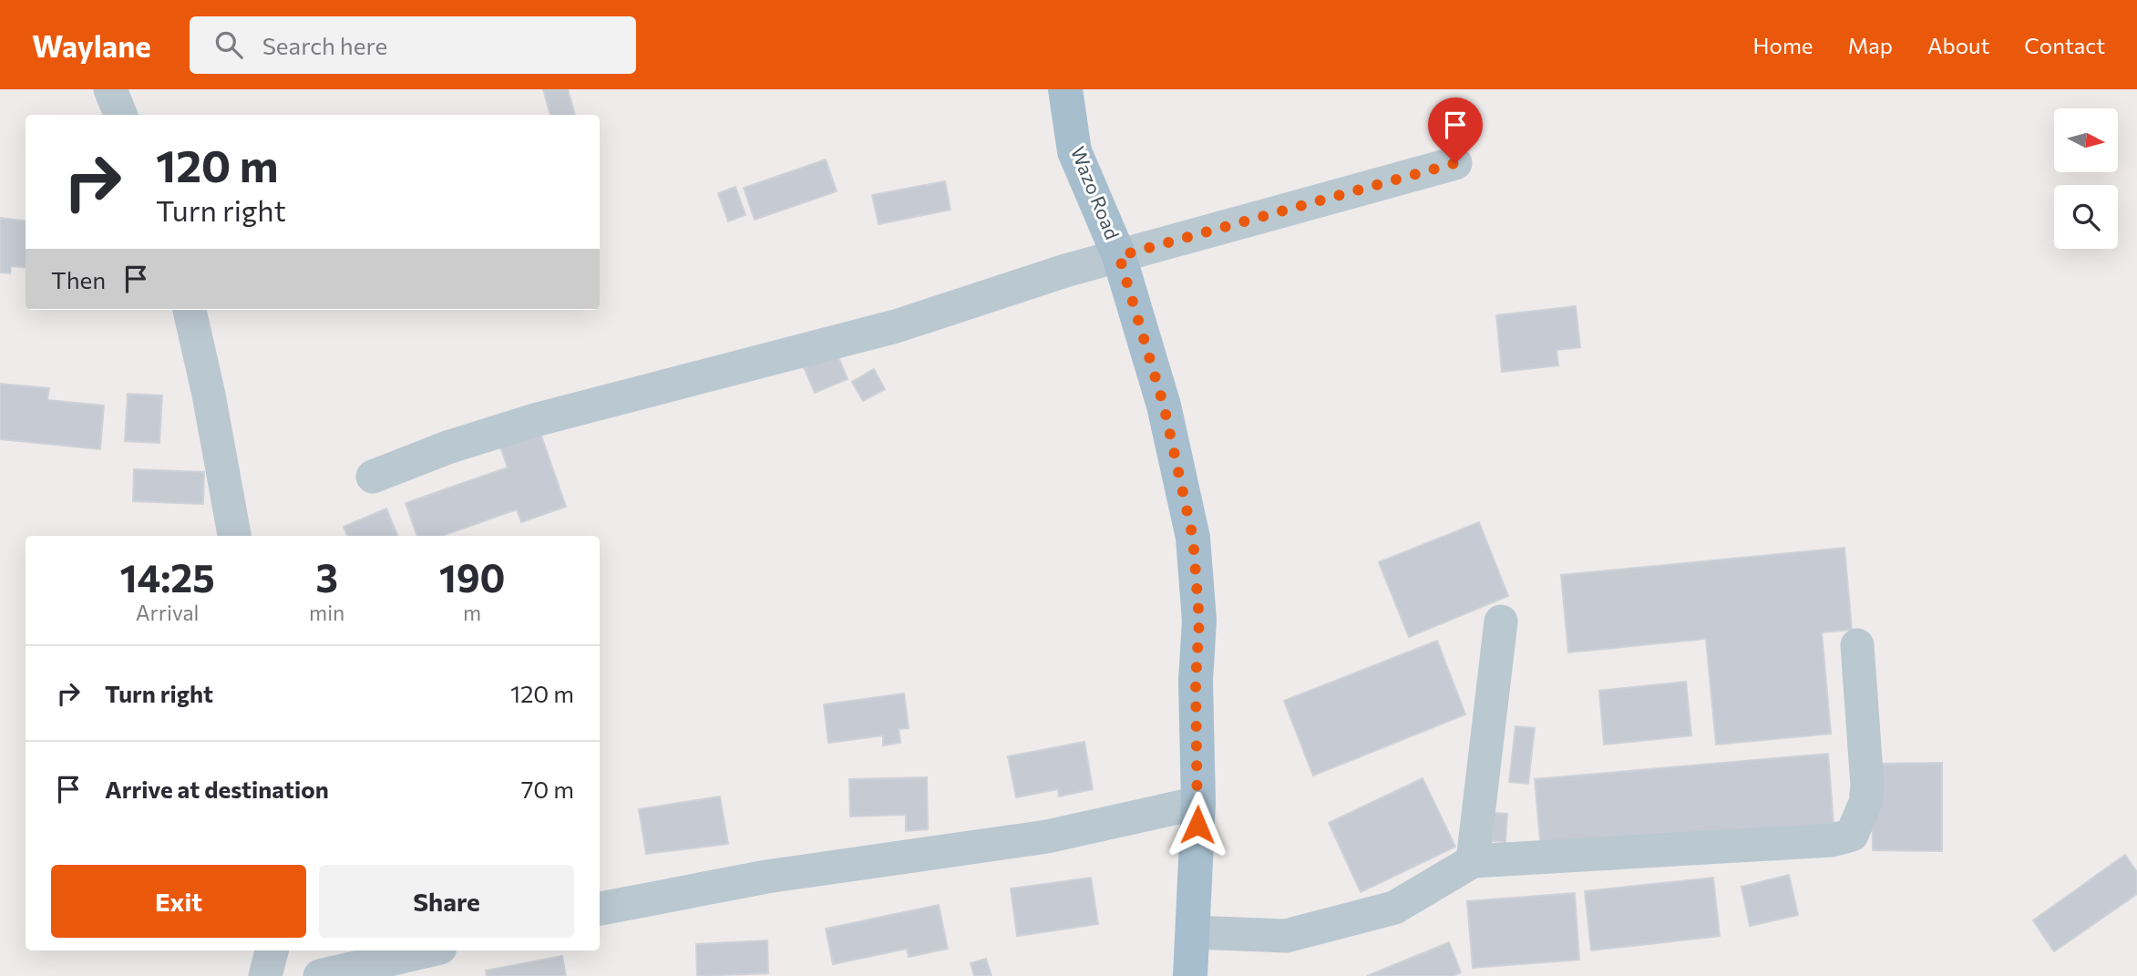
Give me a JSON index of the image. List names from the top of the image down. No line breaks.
{"streets":{"main road":["Wazo Road"]},"north":"right","page":{"header":"Waylane","search":"Search here","nav":["Home","Map","About","Contact"],"turn":["120 m","Turn right"],"then":"Then","eta":["14:25","Arrival","3","min","190","m"],"list":[{"name":"Turn right","value":"120 m"},{"name":"Arrive at destination","value":"70 m"}],"buttons":["Exit","Share"]}}
